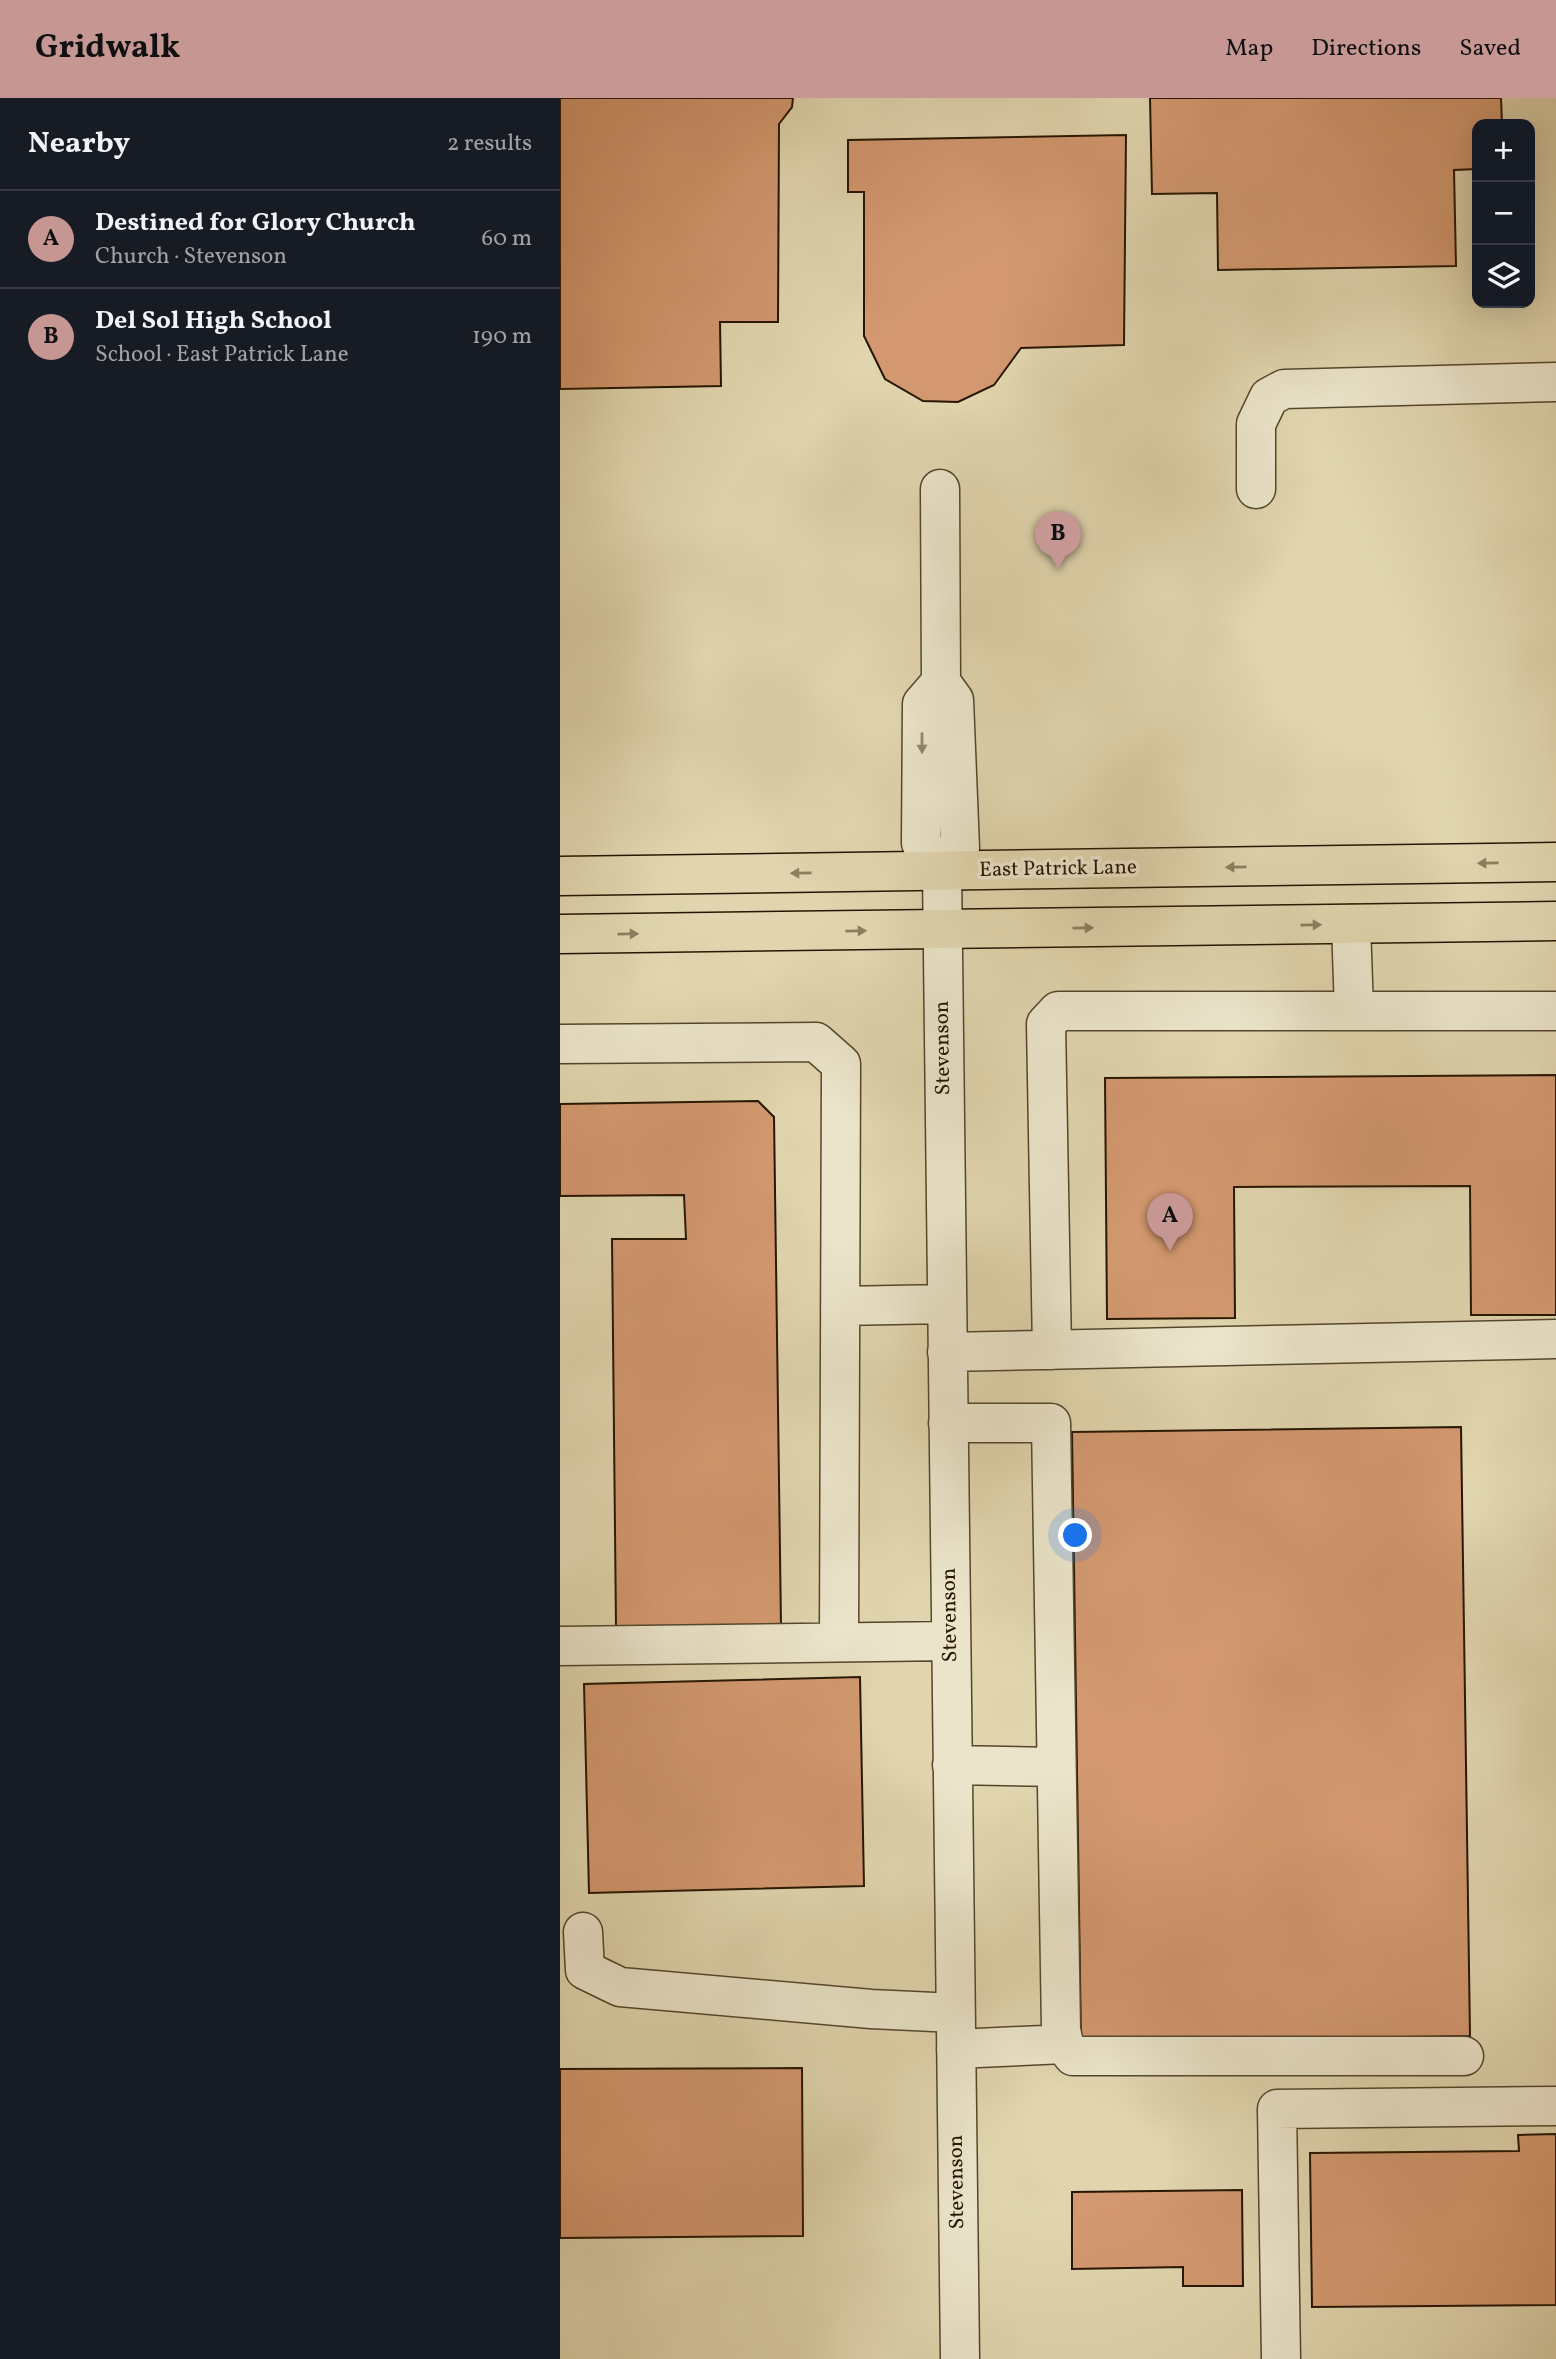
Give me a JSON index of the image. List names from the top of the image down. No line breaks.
{"streets":{"main road":["East Patrick Lane"],"street":["Stevenson"]},"crossings":[["East Patrick Lane","Stevenson"]],"page":{"header":"Gridwalk","nav":["Map","Directions","Saved"],"heading":["Nearby","2 results"],"map_buttons":["+","−"],"list":[{"mark":"A","name":"Destined for Glory Church","note":"Church · Stevenson","value":"60 m"},{"mark":"B","name":"Del Sol High School","note":"School · East Patrick Lane","value":"190 m"}],"pins":["B","A"]}}
